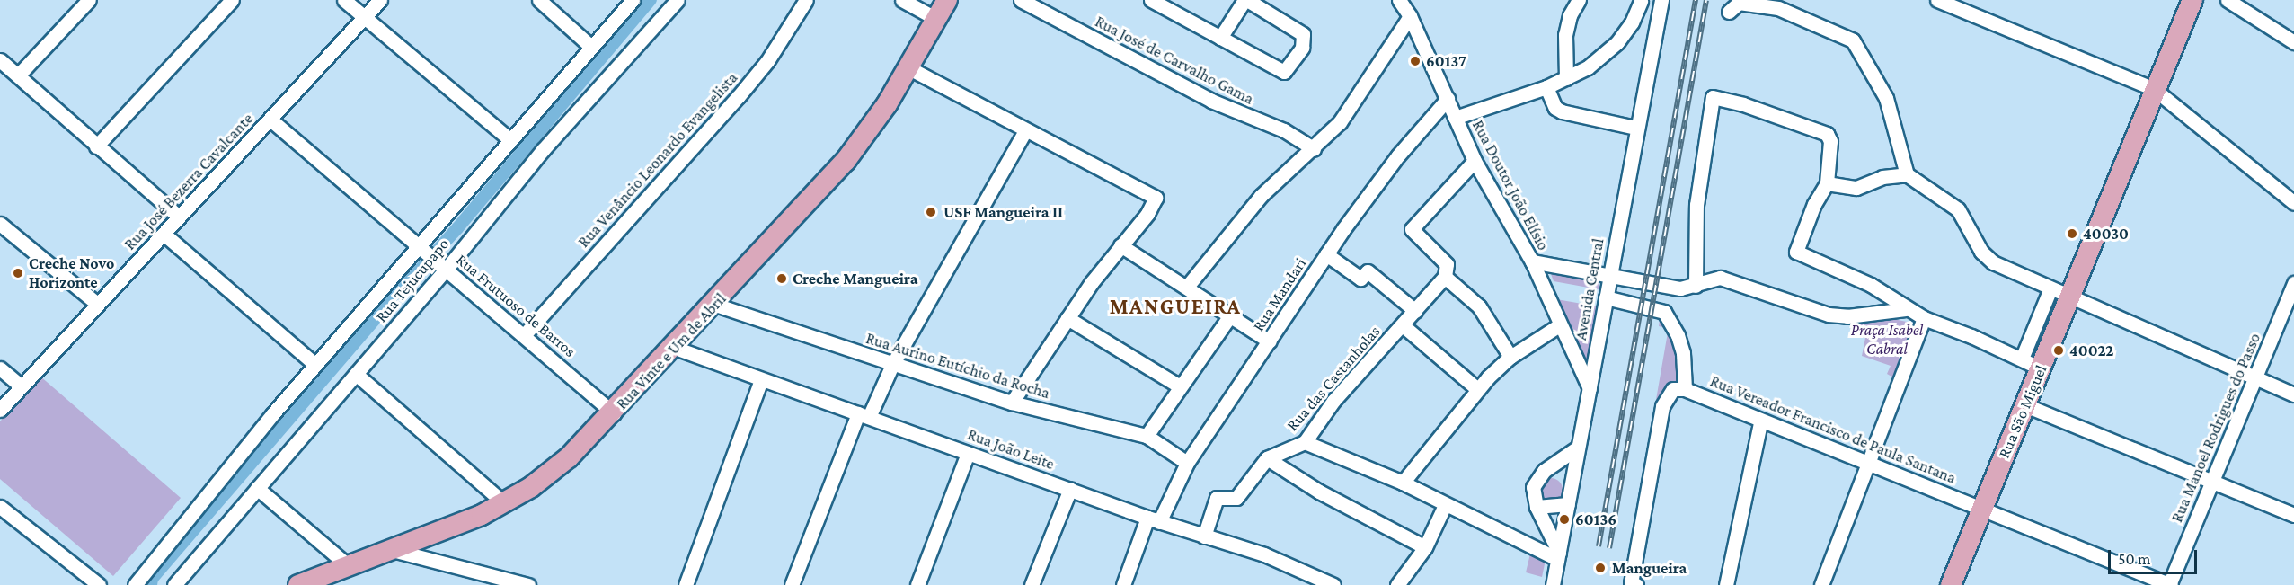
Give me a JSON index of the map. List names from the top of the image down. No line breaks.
{"streets":{"main road":["Rua Vinte e Um de Abril","Rua São Miguel"],"street":["Rua José de Carvalho Gama","Rua Venâncio Leonardo Evangelista","Rua José Bezerra Cavalcante","Rua Doutor João Elísio","Rua Tejucupapo","Avenida Central","Rua Mandari","Rua Frutuoso de Barros","Rua Aurino Eutíchio da Rocha","Rua das Castanholas","Rua Manoel Rodrigues do Passo","Rua Vereador Francisco de Paula Santana","Rua João Leite"]},"crossings":[["Rua Venâncio Leonardo Evangelista","Rua Frutuoso de Barros"],["Rua José Bezerra Cavalcante","Rua Frutuoso de Barros"],["Rua Doutor João Elísio","Avenida Central"],["Rua Doutor João Elísio","Rua Mandari"],["Rua Tejucupapo","Rua Frutuoso de Barros"],["Avenida Central","Rua Vereador Francisco de Paula Santana"],["Rua Mandari","Rua Aurino Eutíchio da Rocha"],["Rua Mandari","Rua João Leite"],["Rua Frutuoso de Barros","Rua Vinte e Um de Abril"],["Rua Vinte e Um de Abril","Rua Aurino Eutíchio da Rocha"],["Rua Vinte e Um de Abril","Rua João Leite"],["Rua das Castanholas","Rua João Leite"],["Rua São Miguel","Rua Vereador Francisco de Paula Santana"],["Rua Manoel Rodrigues do Passo","Rua Vereador Francisco de Paula Santana"]],"districts":["MANGUEIRA"],"parks":["Praça Isabel Cabral"],"places":["60137","USF Mangueira II","40030","Creche Novo Horizonte","Creche Mangueira","40022","60136","Mangueira"],"scale_bar":"50 m"}
